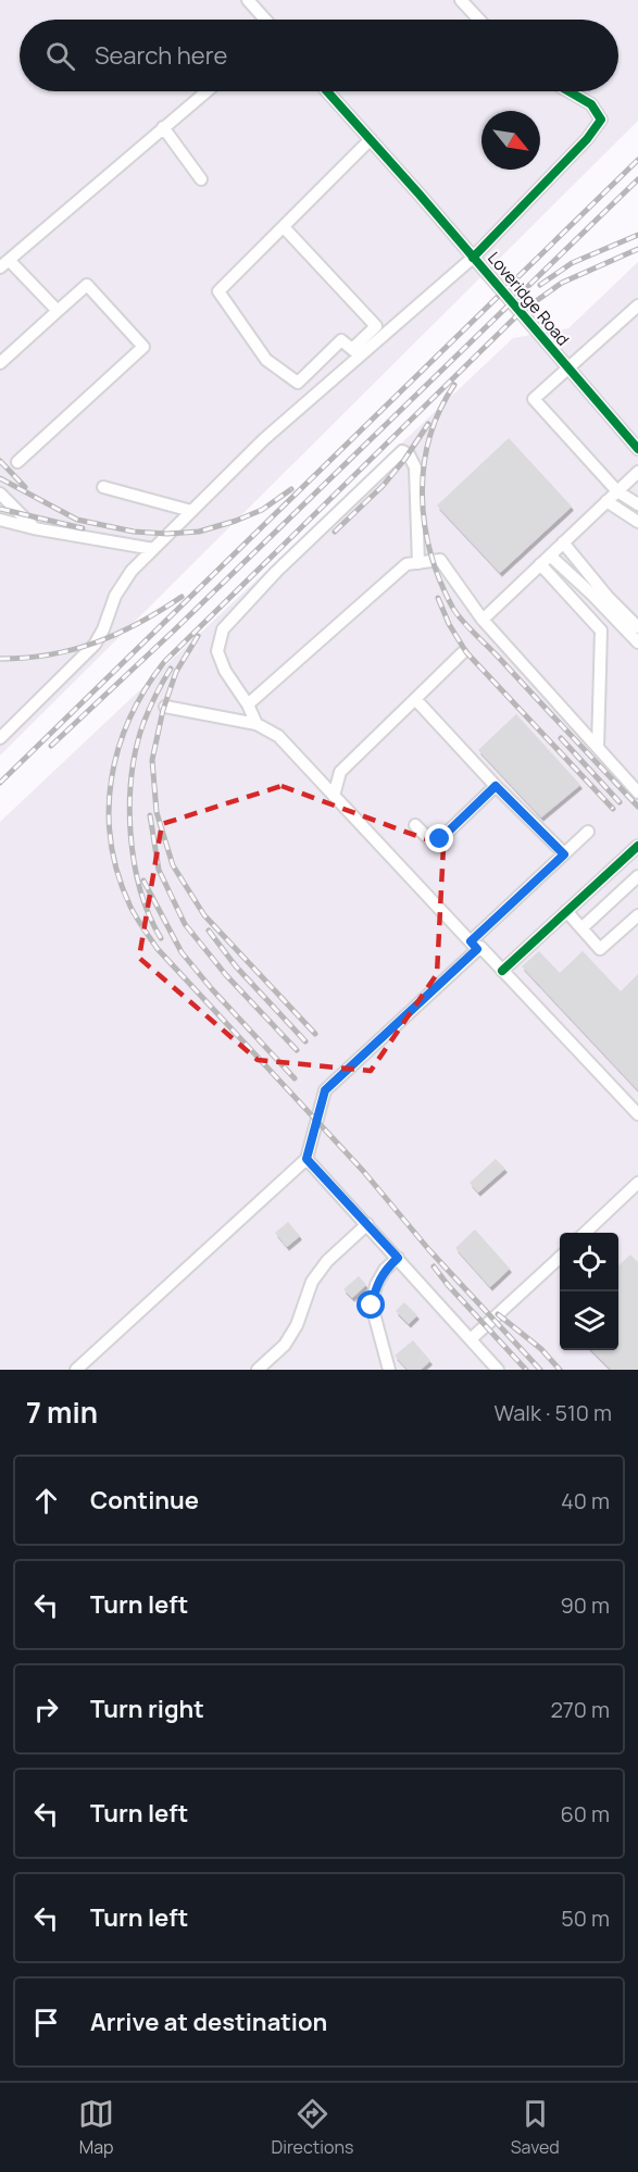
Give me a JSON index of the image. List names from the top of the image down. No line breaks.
{"streets":{"street":["Loveridge Road"]},"north":"bottom right","page":{"search":"Search here","heading":["7 min","Walk · 510 m"],"list":[["Continue","40 m"],["Turn left","90 m"],["Turn right","270 m"],["Turn left","60 m"],["Turn left","50 m"],"Arrive at destination"],"nav":["Map","Directions","Saved"]}}
